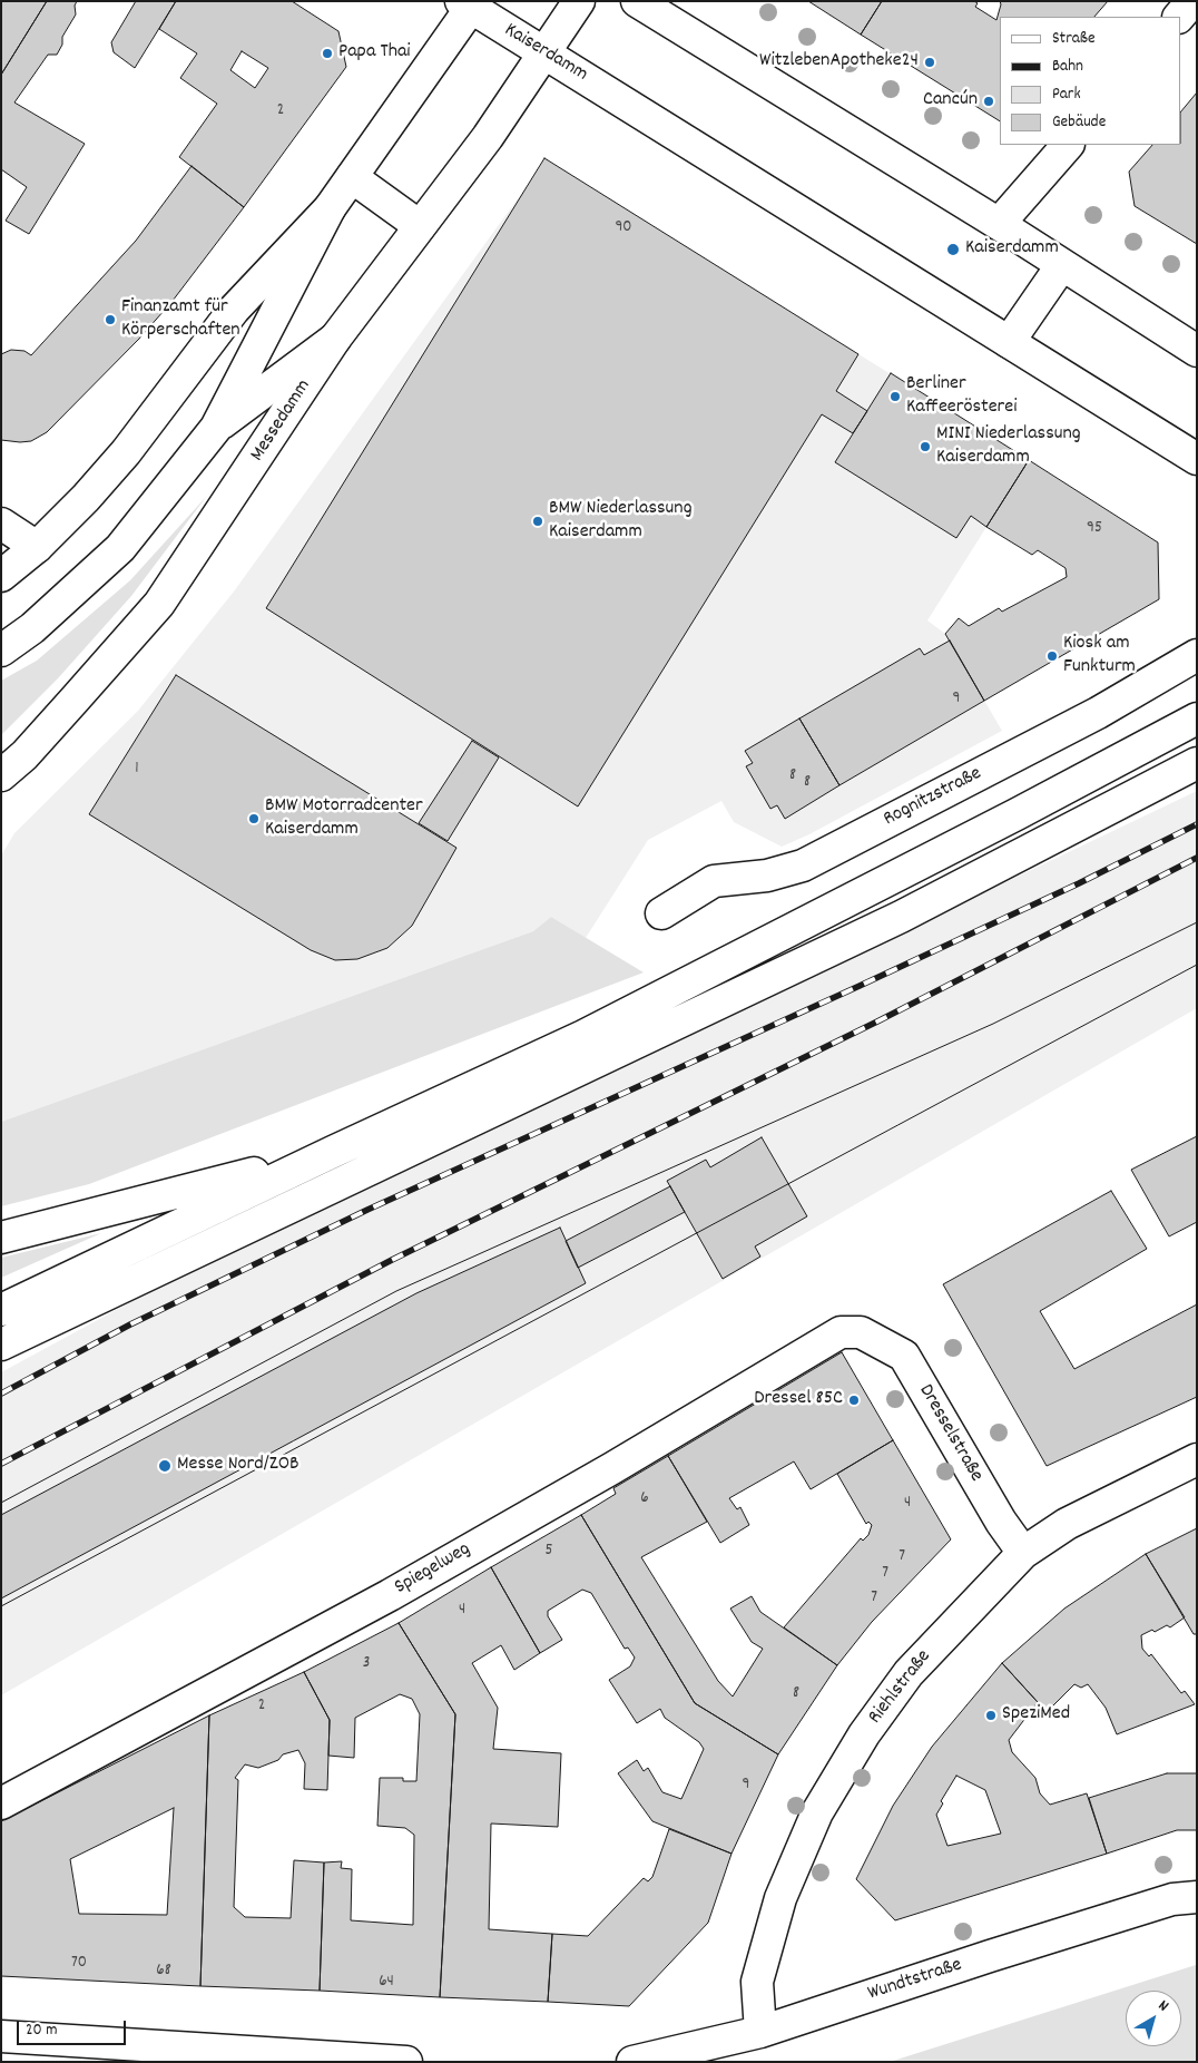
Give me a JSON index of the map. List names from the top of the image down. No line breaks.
{"streets":{"main road":["Kaiserdamm","Messedamm","Rognitzstraße","Dresselstraße","Spiegelweg","Riehlstraße","Wundtstraße"]},"crossings":[["Kaiserdamm","Messedamm"],["Dresselstraße","Spiegelweg"],["Dresselstraße","Riehlstraße"],["Riehlstraße","Wundtstraße"]],"places":["Papa Thai","WitzlebenApotheke24","Cancún","Kaiserdamm","Finanzamt für Körperschaften","Berliner Kaffeerösterei","MINI Niederlassung Kaiserdamm","BMW Niederlassung Kaiserdamm","Kiosk am Funkturm","BMW Motorradcenter Kaiserdamm","Dressel 85C","Messe Nord/ZOB","SpeziMed"],"house_numbers":["2","90","95","9","1","8","8","6","4","5","7","7","7","4","3","8","2","9","70","68","64"],"legend":["Straße","Bahn","Park","Gebäude"],"scale_bar":"20 m","north":"top right"}
